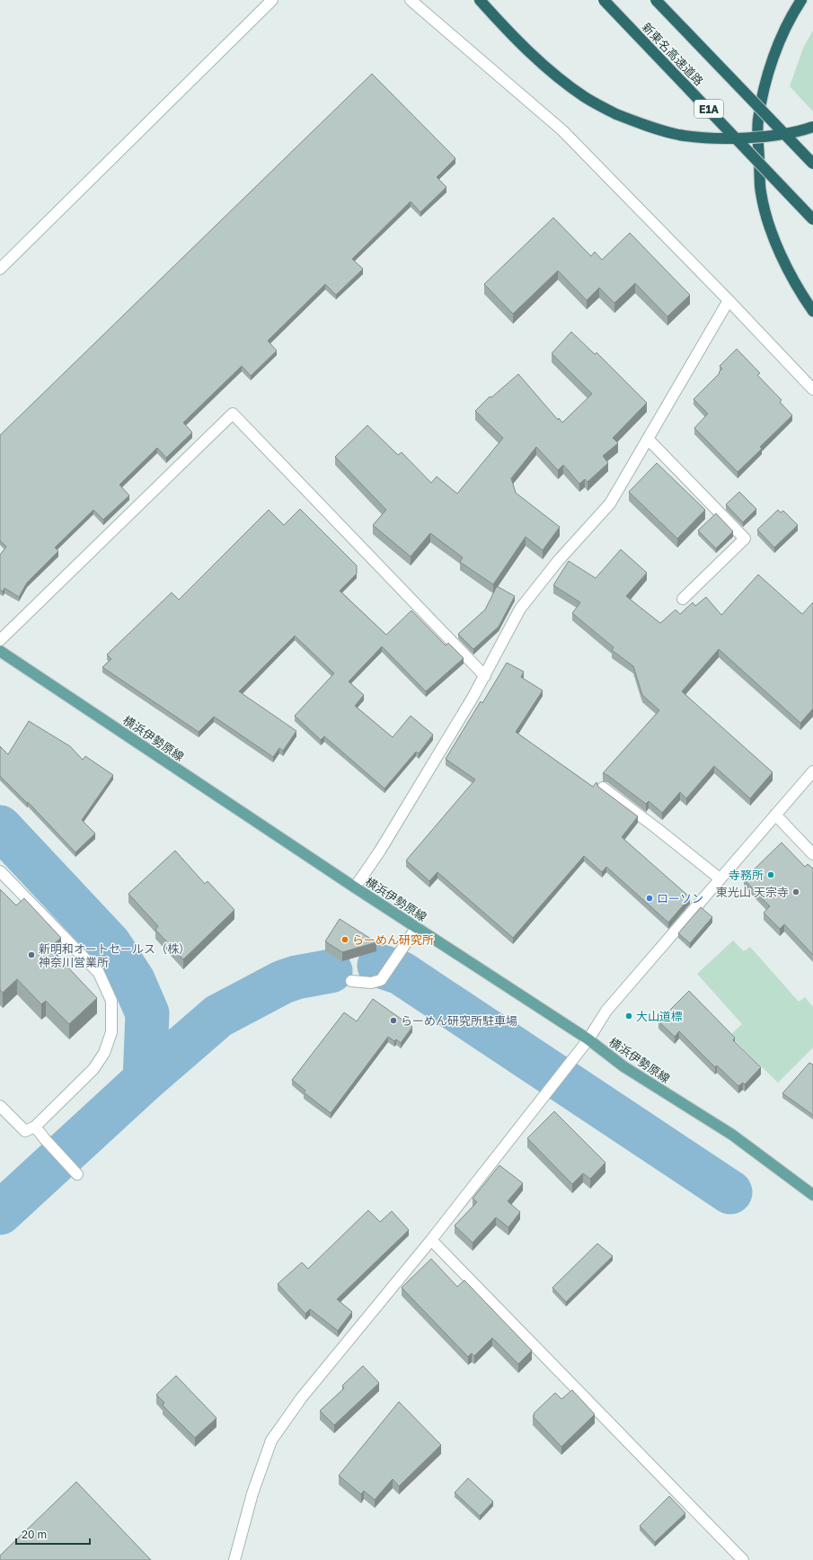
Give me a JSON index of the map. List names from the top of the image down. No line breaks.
{"streets":{"highway":["新東名高速道路","E1A"],"main road":["横浜伊勢原線"]},"places":["寺務所","東光山 天宗寺","ローソン","らーめん研究所","新明和オートセールス（株） 神奈川営業所","大山道標","らーめん研究所駐車場"],"scale_bar":"20 m"}
